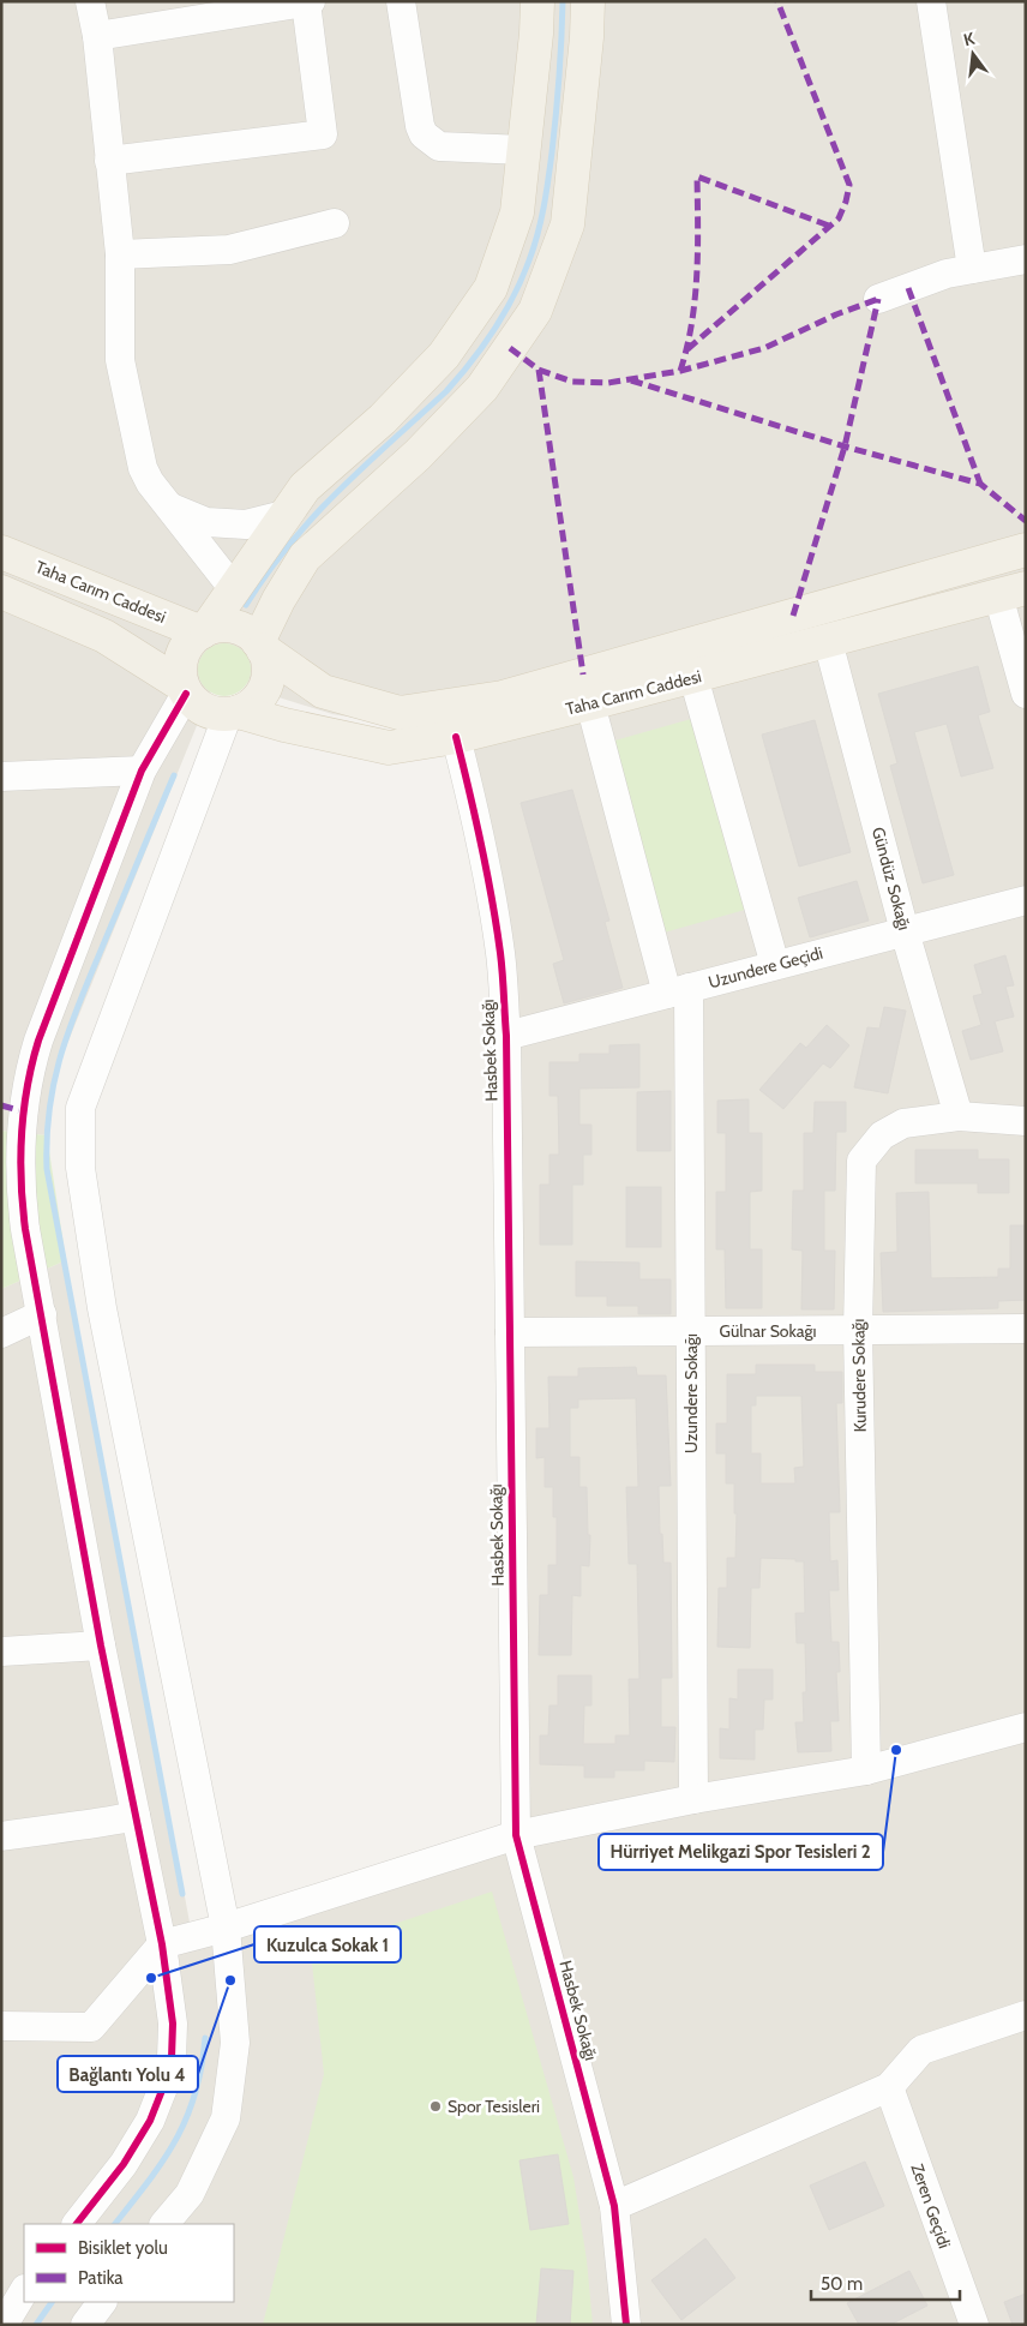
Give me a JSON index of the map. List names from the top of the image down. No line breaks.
{"streets":{"main road":["Taha Carım Caddesi"],"street":["Gündüz Sokağı","Uzundere Geçidi","Hasbek Sokağı","Gülnar Sokağı","Kurudere Sokağı","Uzundere Sokağı","Zeren Geçidi"]},"crossings":[["Taha Carım Caddesi","Gündüz Sokağı"],["Taha Carım Caddesi","Hasbek Sokağı"],["Taha Carım Caddesi","Uzundere Sokağı"],["Gündüz Sokağı","Uzundere Geçidi"],["Gündüz Sokağı","Kurudere Sokağı"],["Uzundere Geçidi","Hasbek Sokağı"],["Uzundere Geçidi","Uzundere Sokağı"],["Hasbek Sokağı","Gülnar Sokağı"],["Gülnar Sokağı","Kurudere Sokağı"],["Gülnar Sokağı","Uzundere Sokağı"]],"places":["Hürriyet Melikgazi Spor Tesisleri 2","Kuzulca Sokak 1","Bağlantı Yolu 4","Spor Tesisleri"],"legend":["Bisiklet yolu","Patika"],"scale_bar":"50 m","north":"top"}
